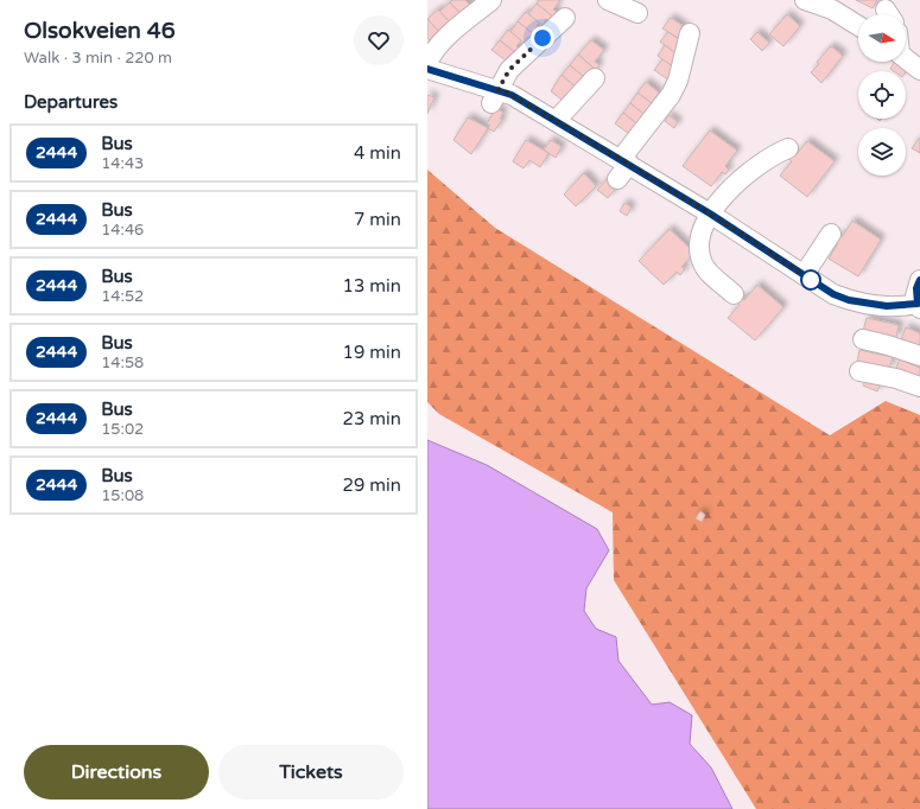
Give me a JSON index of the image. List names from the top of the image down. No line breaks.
{"lines":["bus line 2444"],"north":"right","page":{"heading":[["Olsokveien 46","Walk · 3 min · 220 m"],"Departures"],"list":[{"mark":"2444","name":"Bus","note":"14:43","value":"4 min"},{"mark":"2444","name":"Bus","note":"14:46","value":"7 min"},{"mark":"2444","name":"Bus","note":"14:52","value":"13 min"},{"mark":"2444","name":"Bus","note":"14:58","value":"19 min"},{"mark":"2444","name":"Bus","note":"15:02","value":"23 min"},{"mark":"2444","name":"Bus","note":"15:08","value":"29 min"}],"buttons":["Directions","Tickets"]}}
